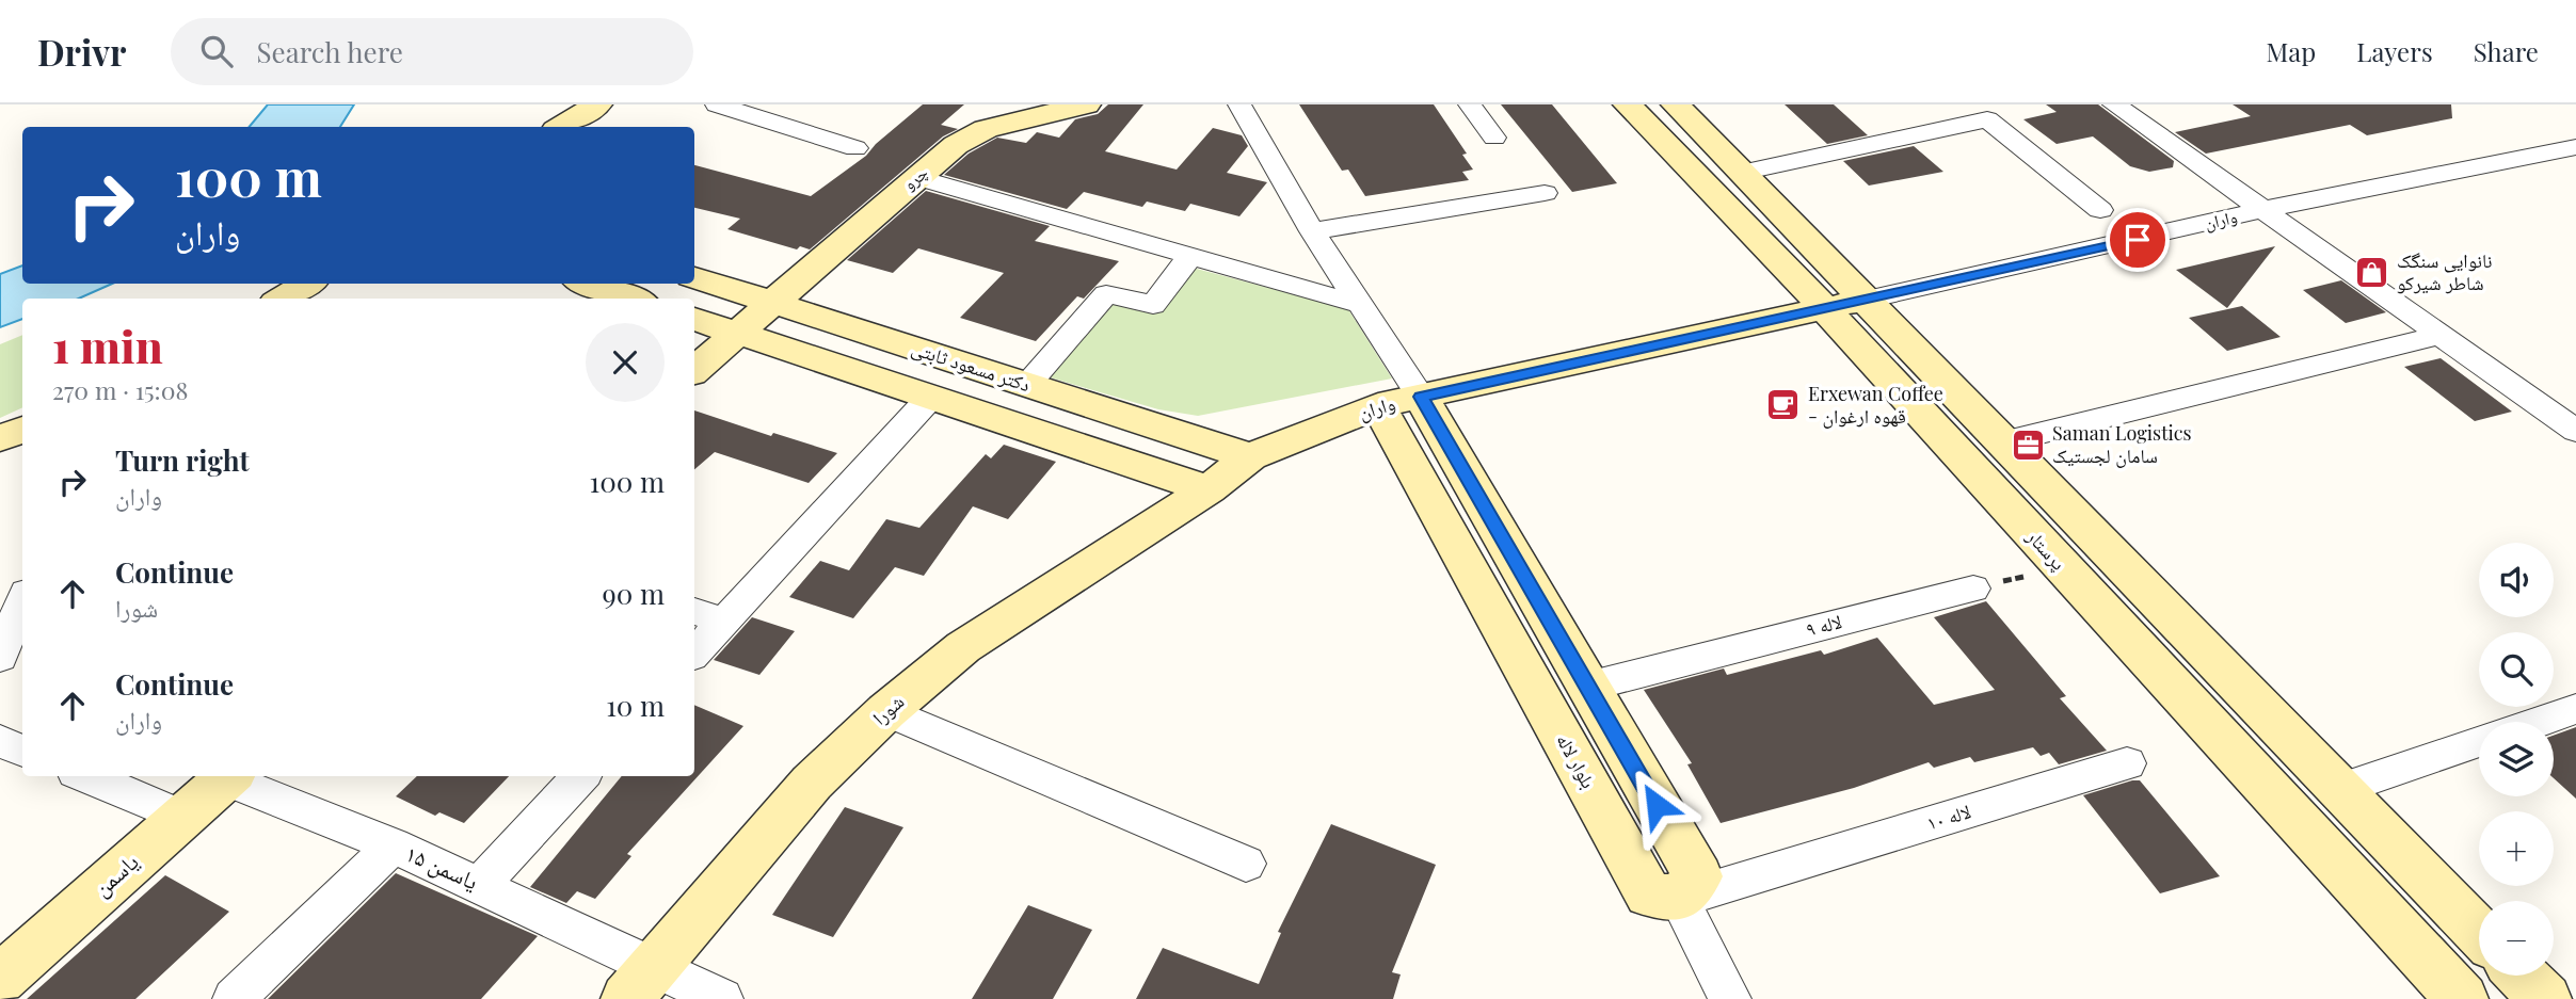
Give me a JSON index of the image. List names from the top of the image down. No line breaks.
{"streets":{"street":["چرو","واران","دکتر مسعود ثابتی","پرستار","لاله ۹","شورا","بلوار لاله","لاله ۱۰","یاسمن ۱۵","یاسمن"]},"crossings":[["چرو","دکتر مسعود ثابتی"],["واران","دکتر مسعود ثابتی"],["واران","پرستار"],["واران","شورا"],["واران","بلوار لاله"],["شورا","یاسمن ۱۵"],["بلوار لاله","لاله ۱۰"],["یاسمن ۱۵","یاسمن"]],"places":{"shop":["نانوایی سنگک شاطر شیرکو"],"cafe":["Erxewan Coffee - قهوه ارغوان"],"office":["Saman Logistics سامان لجستیک"]},"page":{"header":"Drivr","search":"Search here","nav":["Map","Layers","Share"],"turn":["100 m","واران"],"heading":["1 min","270 m · 15:08"],"list":[{"name":"Turn right","note":"واران","value":"100 m"},{"name":"Continue","note":"شورا","value":"90 m"},{"name":"Continue","note":"واران","value":"10 m"}],"map_buttons":["+","−"]}}
